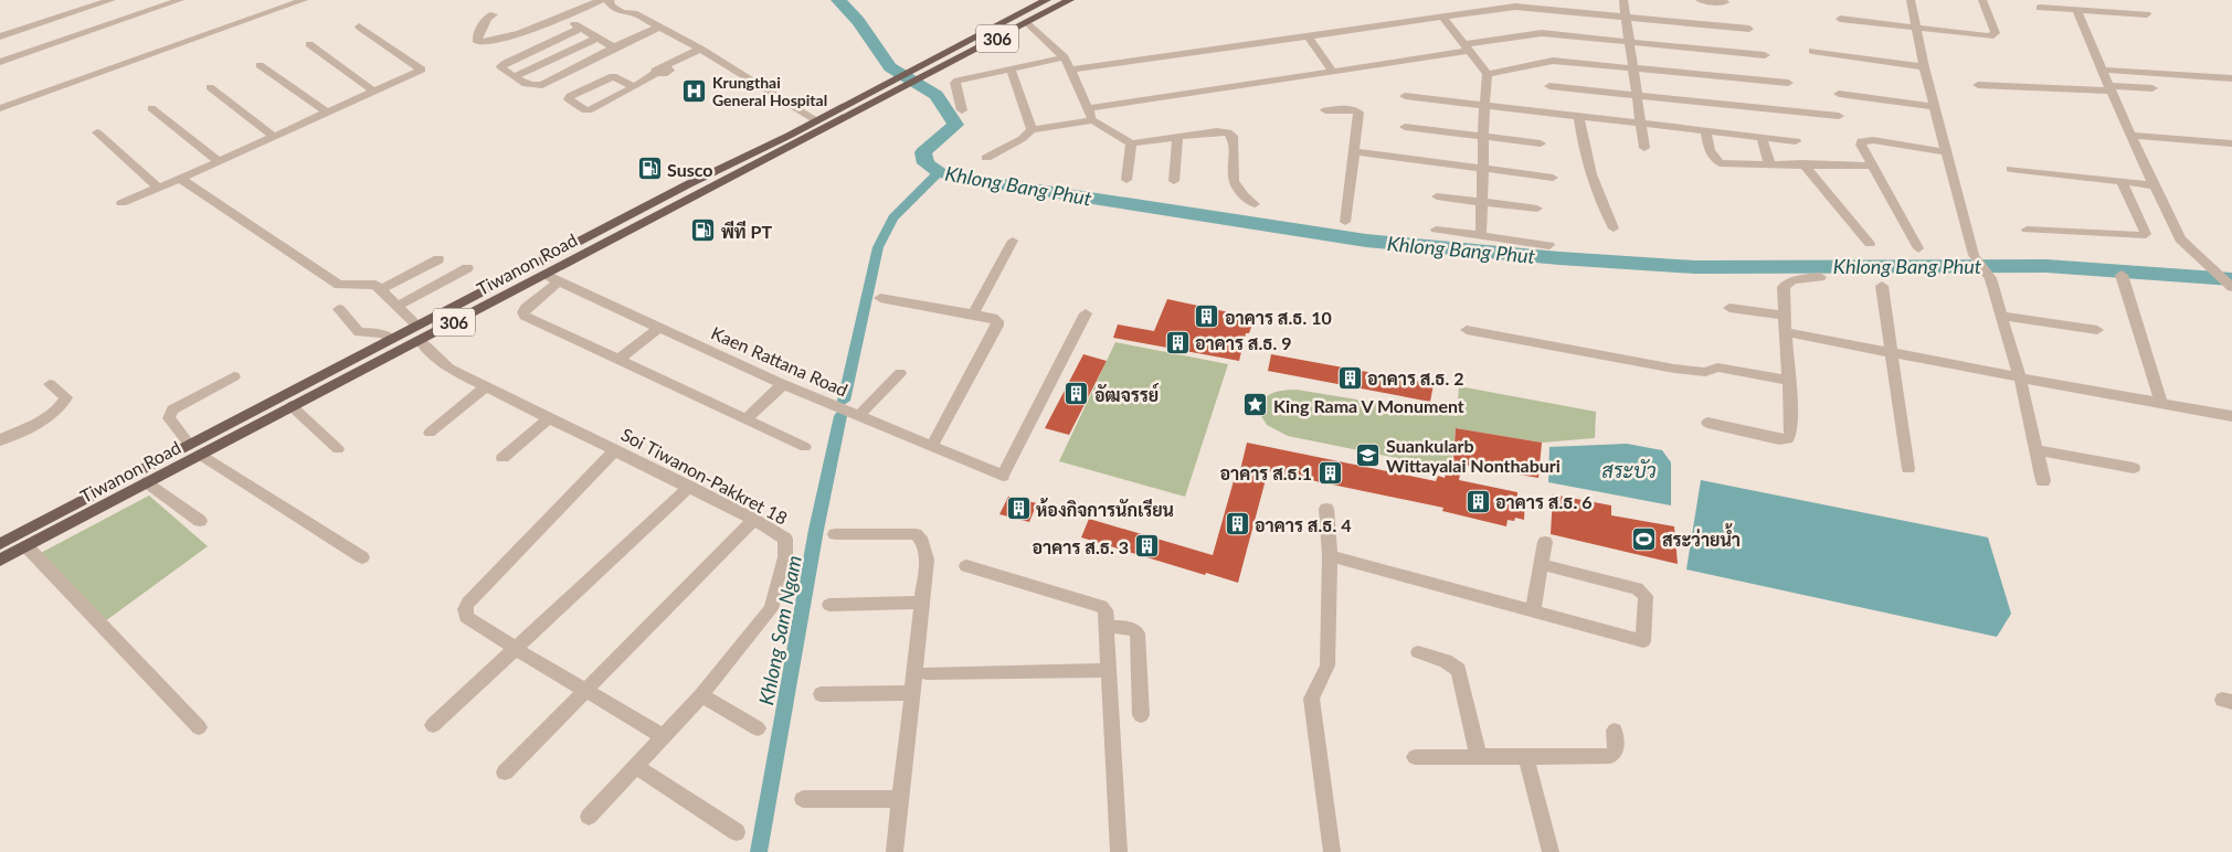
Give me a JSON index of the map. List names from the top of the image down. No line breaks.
{"streets":{"main road":["306","Tiwanon Road"],"street":["Kaen Rattana Road","Soi Tiwanon-Pakkret 18"]},"crossings":[["Tiwanon Road","Kaen Rattana Road"],["Tiwanon Road","Soi Tiwanon-Pakkret 18"]],"water":["Khlong Bang Phut","สระบัว","Khlong Sam Ngam"],"places":{"hospital":["Krungthai General Hospital"],"fuel station":["Susco","พีที PT"],"building":["อาคาร ส.ธ. 10","อาคาร ส.ธ. 9","อาคาร ส.ธ. 2","อัฒจรรย์","อาคาร ส.ธ.1","อาคาร ส.ธ. 6","ห้องกิจการนักเรียน","อาคาร ส.ธ. 4","อาคาร ส.ธ. 3"],"place":["King Rama V Monument"],"school or university":["Suankularb Wittayalai Nonthaburi"],"sports":["สระว่ายน้ำ"]}}
